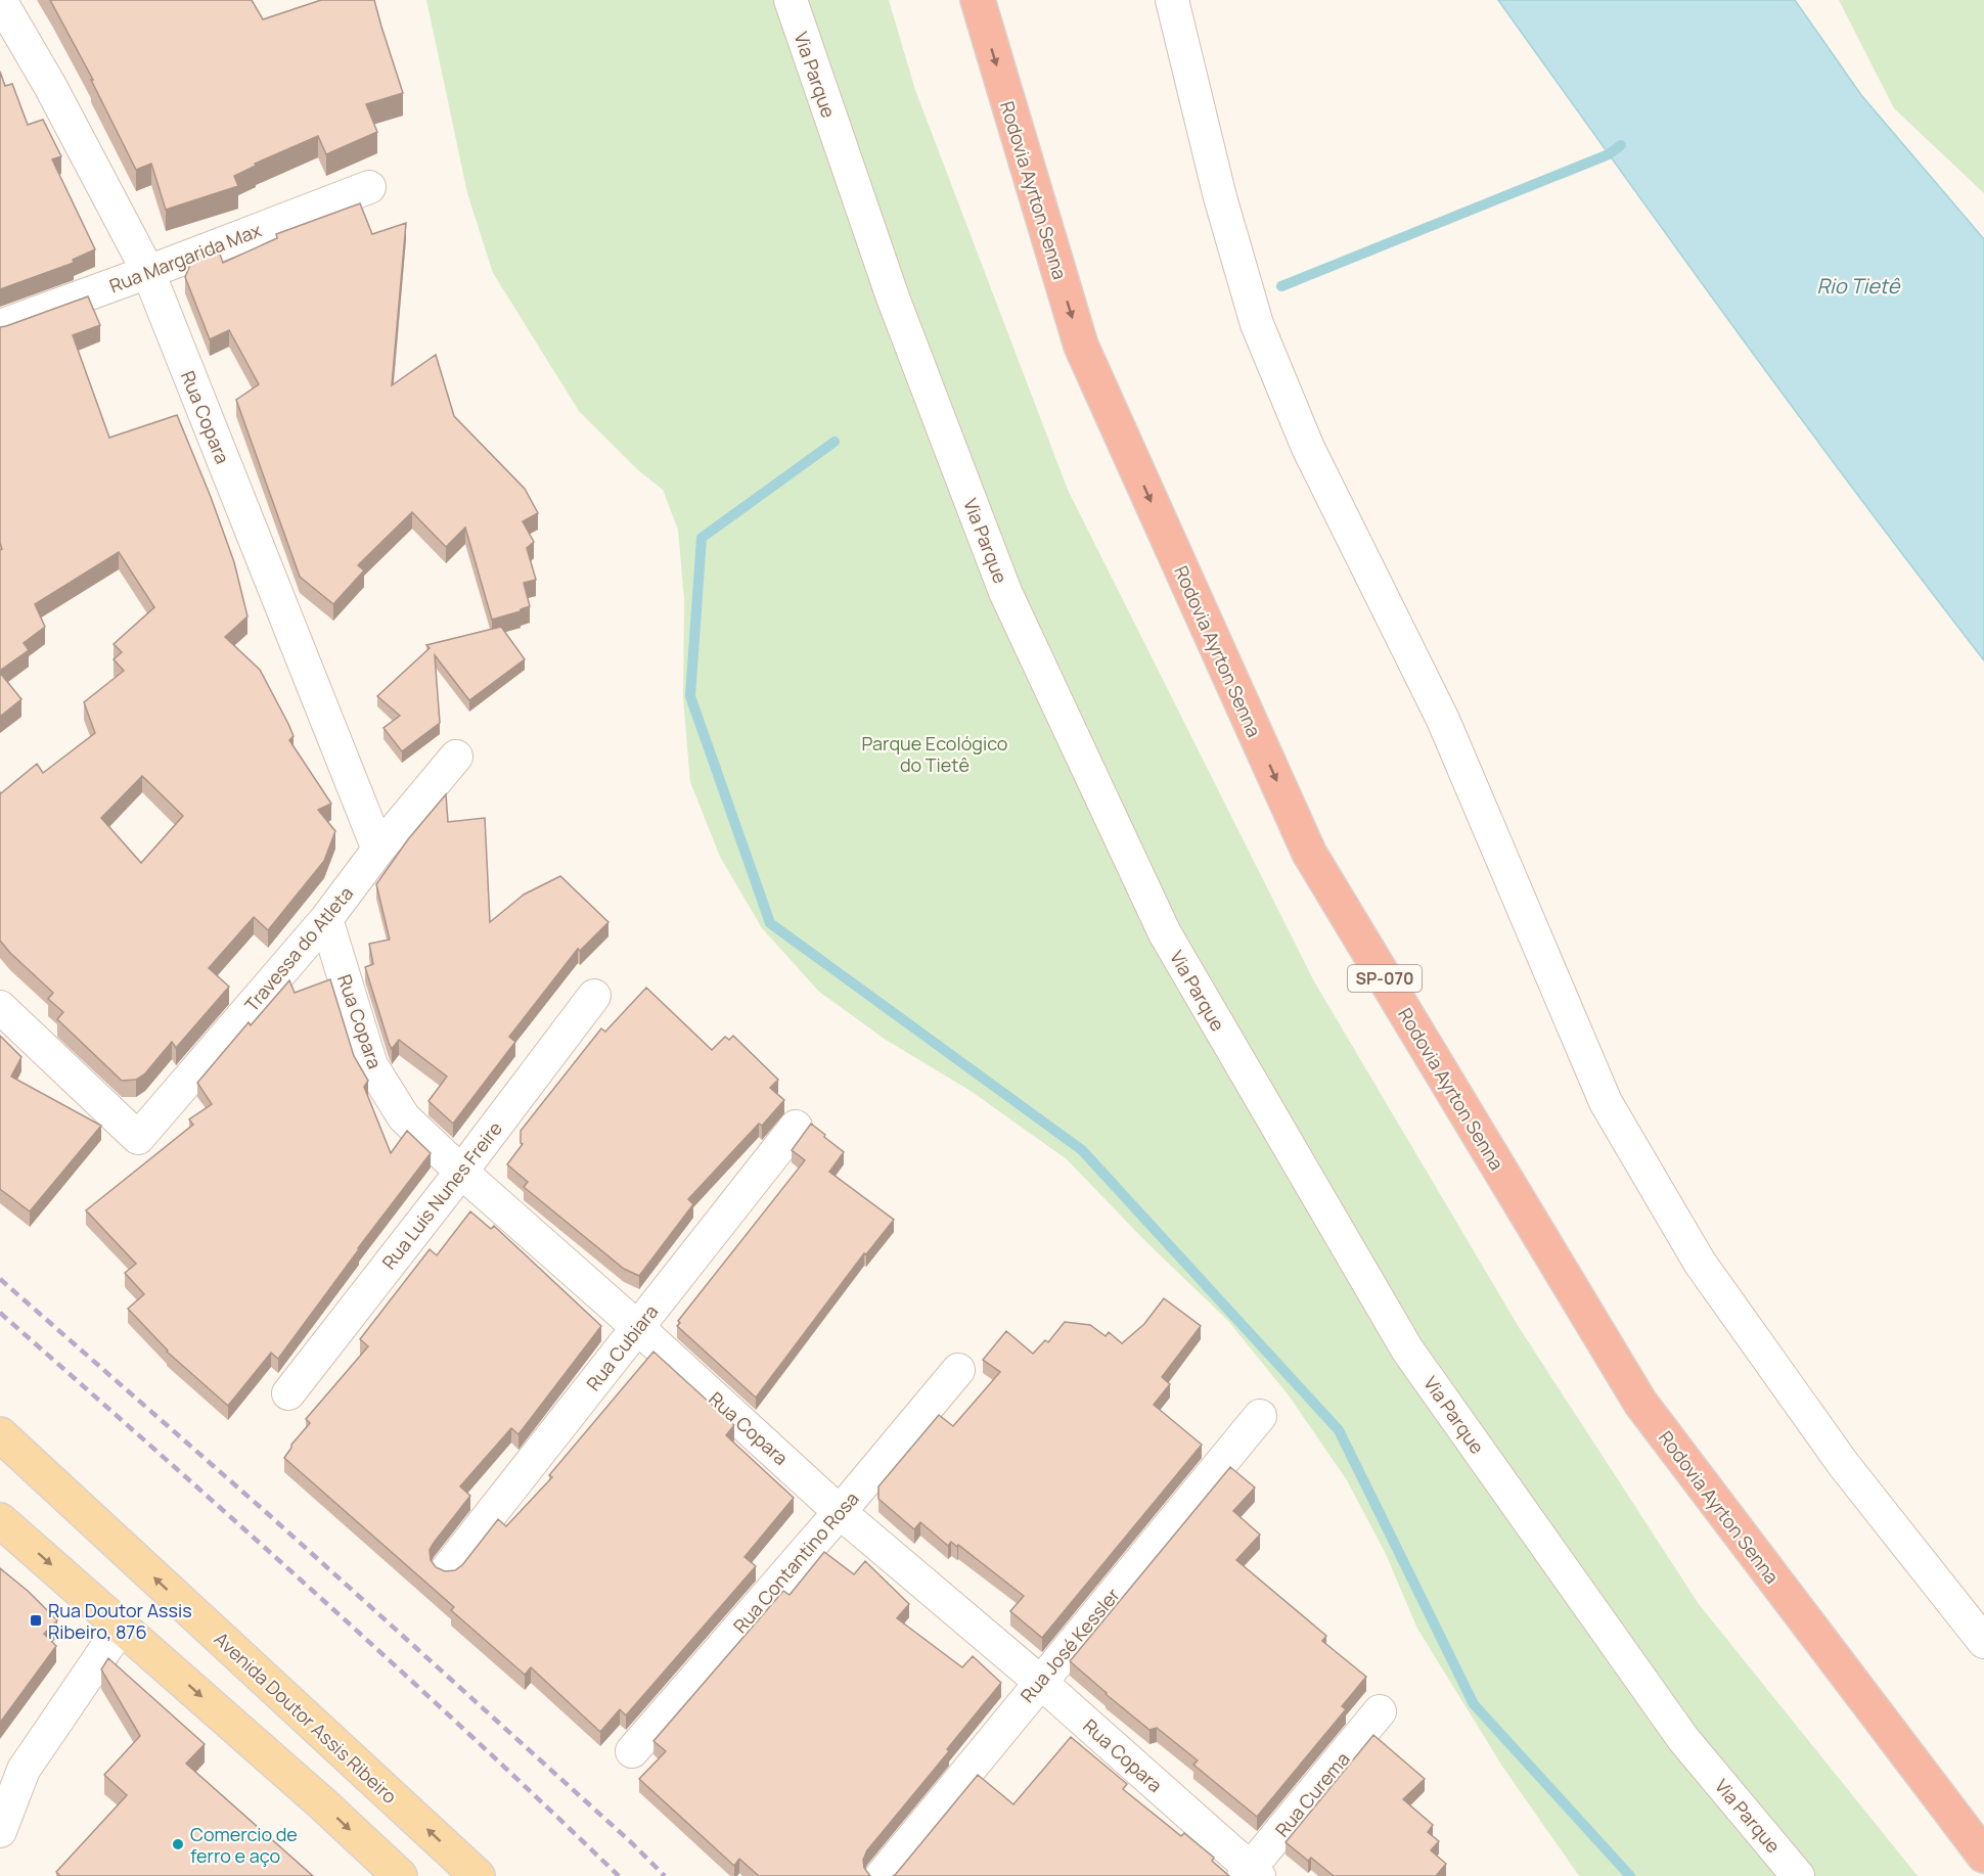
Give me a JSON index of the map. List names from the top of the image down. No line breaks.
{"streets":{"highway":["Rodovia Ayrton Senna","SP-070"],"main road":["Avenida Doutor Assis Ribeiro"],"street":["Via Parque","Rua Margarida Max","Rua Copara","Travessa do Atleta","Rua Luis Nunes Freire","Rua Cubiara","Rua Contantino Rosa","Rua José Kessler","Rua Curema"]},"crossings":[["Rua Margarida Max","Rua Copara"],["Rua Copara","Travessa do Atleta"],["Rua Copara","Rua Luis Nunes Freire"],["Rua Copara","Rua Cubiara"],["Rua Copara","Rua Contantino Rosa"],["Rua Copara","Rua José Kessler"],["Rua Copara","Rua Curema"]],"one_way":["Rodovia Ayrton Senna"],"water":["Rio Tietê"],"parks":["Parque Ecológico do Tietê"],"places":{"transit":["Rua Doutor Assis Ribeiro, 876"],"other":["Comercio de ferro e aço"]}}
